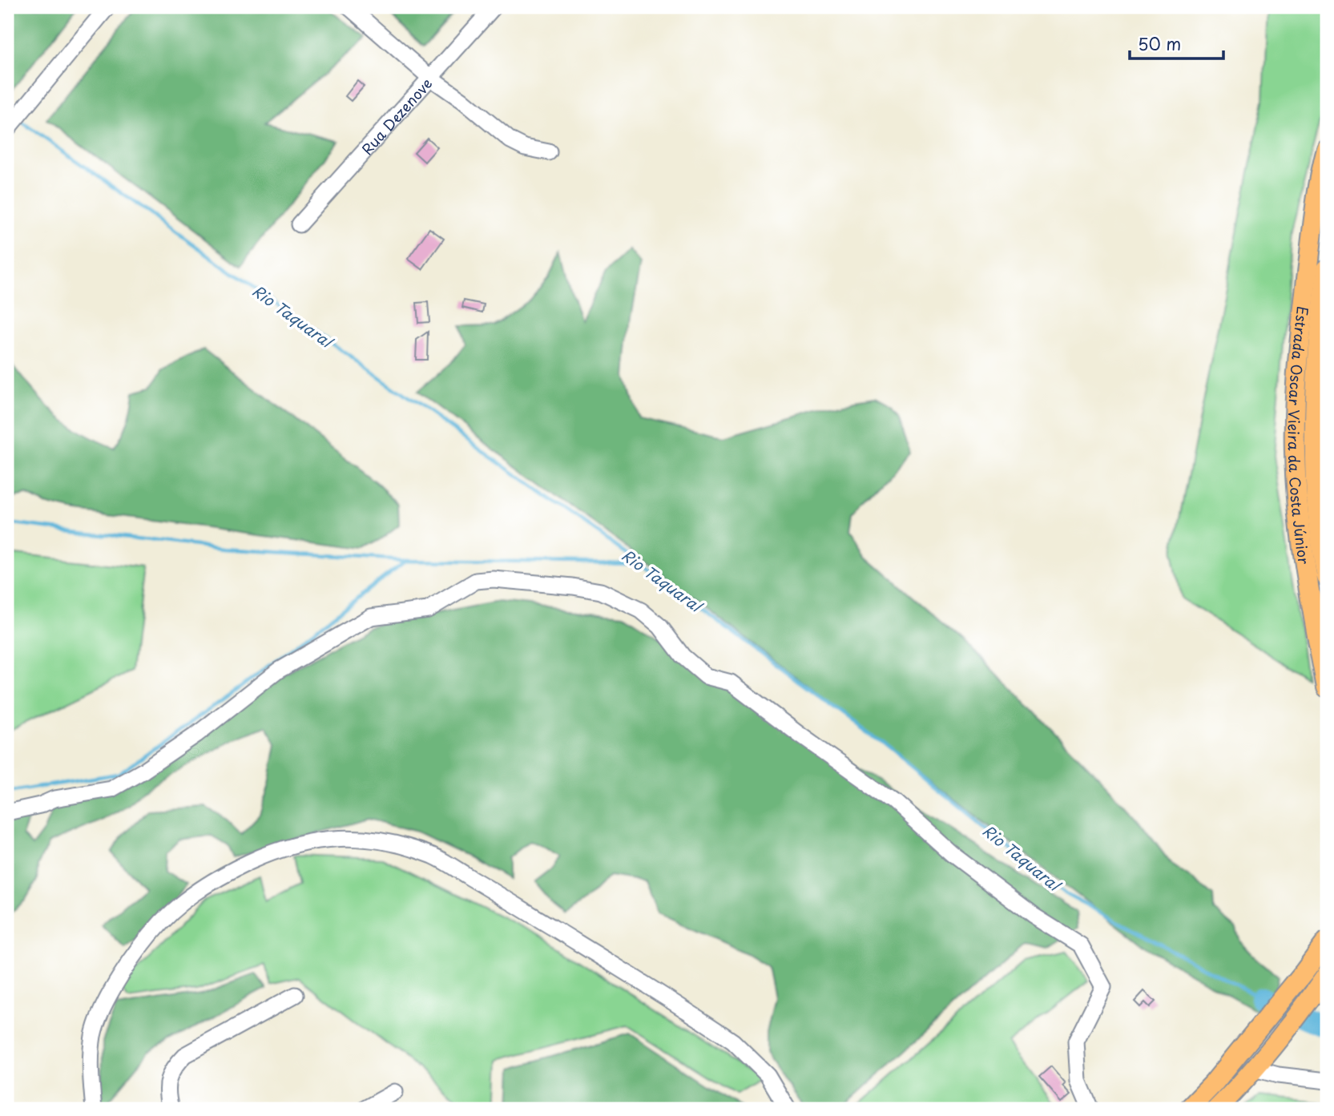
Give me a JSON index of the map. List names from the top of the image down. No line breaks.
{"streets":{"main road":["Estrada Oscar Vieira da Costa Júnior"],"street":["Rua Dezenove"]},"water":["Rio Taquaral"],"scale_bar":"50 m"}
